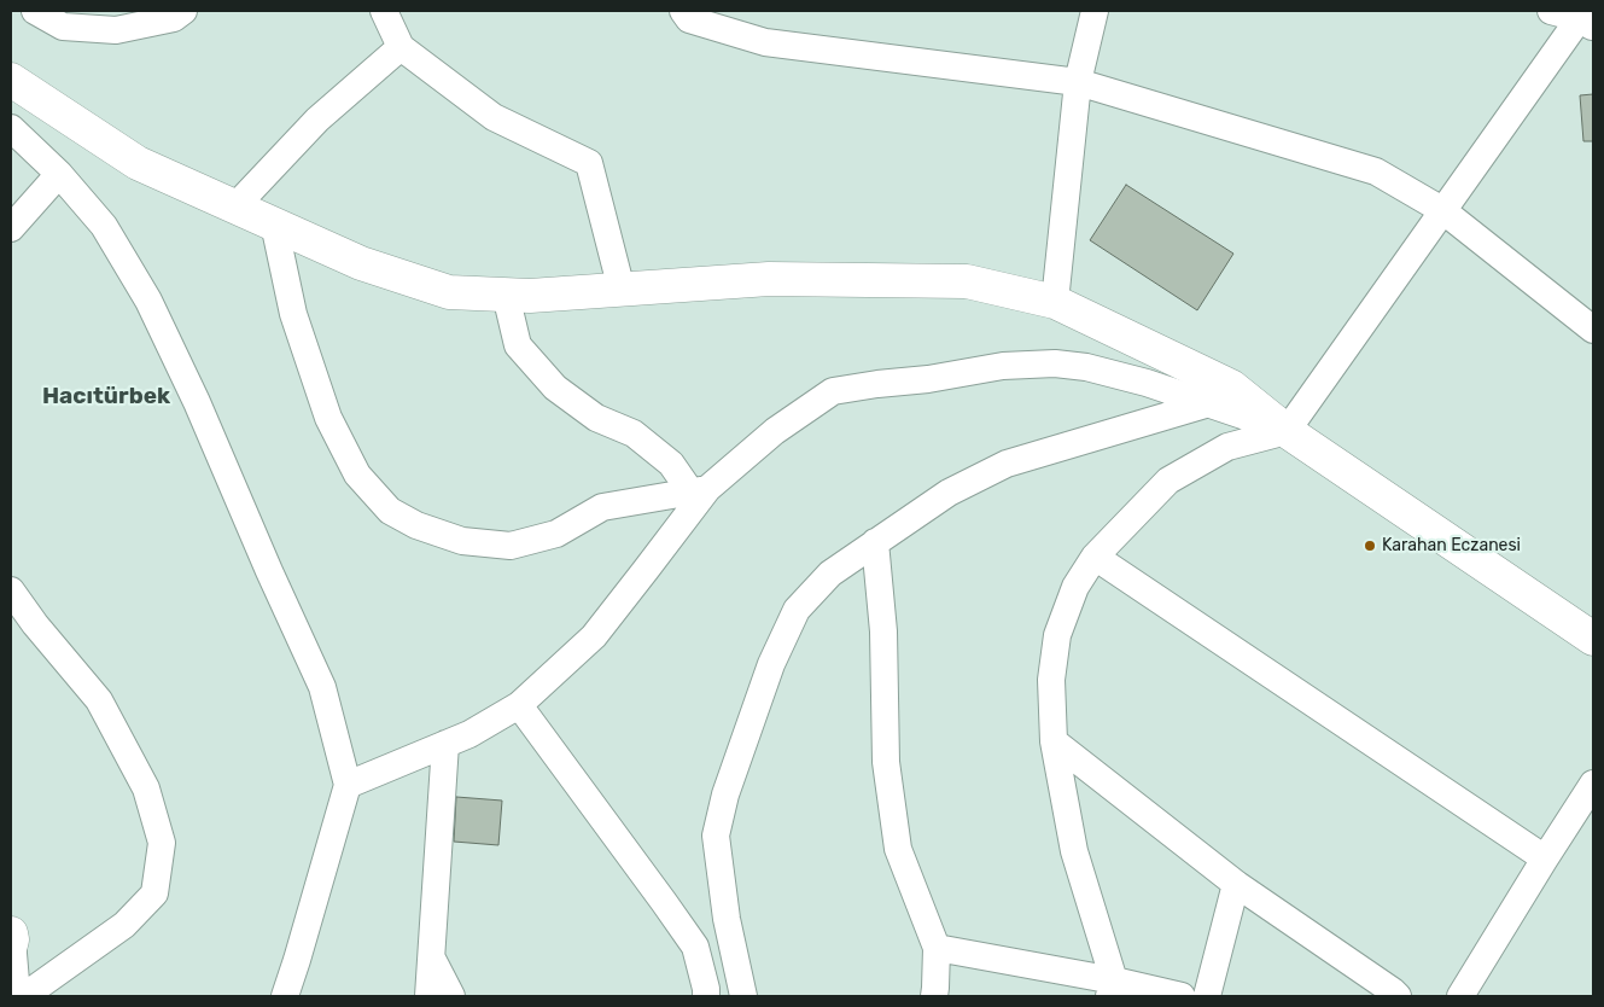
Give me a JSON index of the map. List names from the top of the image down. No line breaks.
{"districts":["Hacıtürbek"],"places":["Karahan Eczanesi"]}
